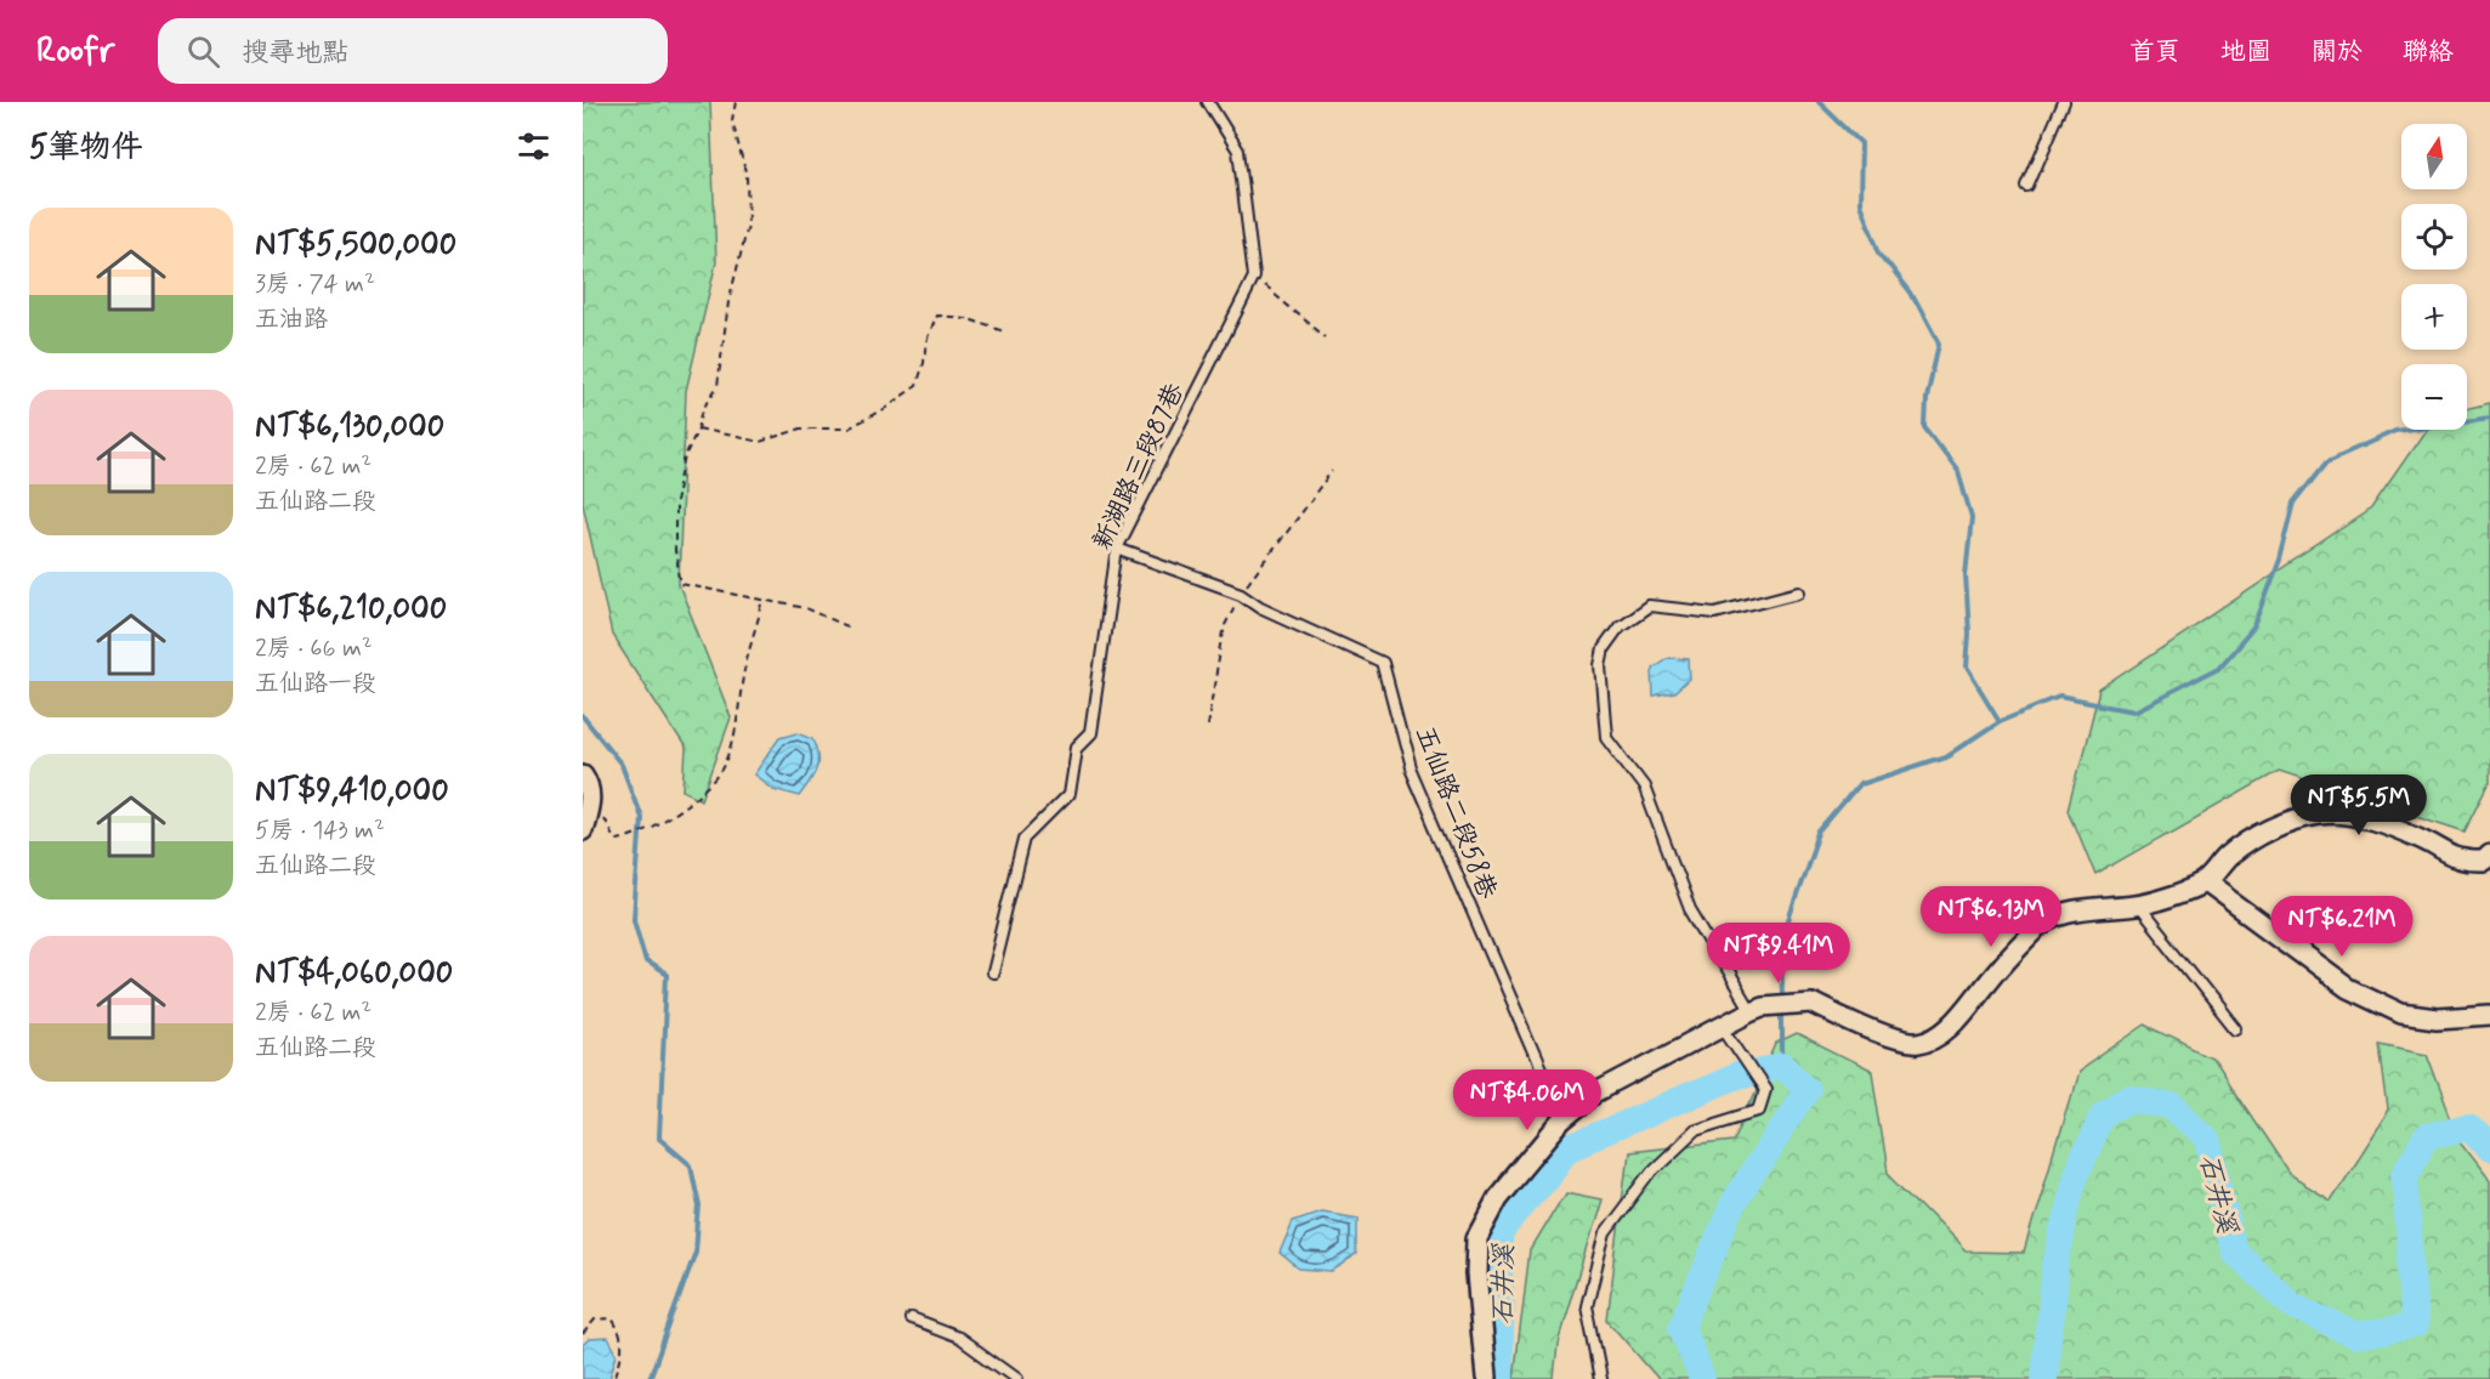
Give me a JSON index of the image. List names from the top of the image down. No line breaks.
{"streets":{"lane":["新湖路三段87巷","五仙路二段58巷"]},"crossings":[["新湖路三段87巷","五仙路二段58巷"]],"water":["石井溪"],"north":"top","page":{"header":"Roofr","search":"搜尋地點","nav":["首頁","地圖","關於","聯絡"],"heading":"5筆物件","map_buttons":["+","−"],"list":[{"name":"NT$5,500,000","note":"3房 · 74 m² · 五油路"},{"name":"NT$6,130,000","note":"2房 · 62 m² · 五仙路二段"},{"name":"NT$6,210,000","note":"2房 · 66 m² · 五仙路一段"},{"name":"NT$9,410,000","note":"5房 · 143 m² · 五仙路二段"},{"name":"NT$4,060,000","note":"2房 · 62 m² · 五仙路二段"}],"price":["NT$5.5M","NT$6.13M","NT$6.21M","NT$9.41M","NT$4.06M"]}}
